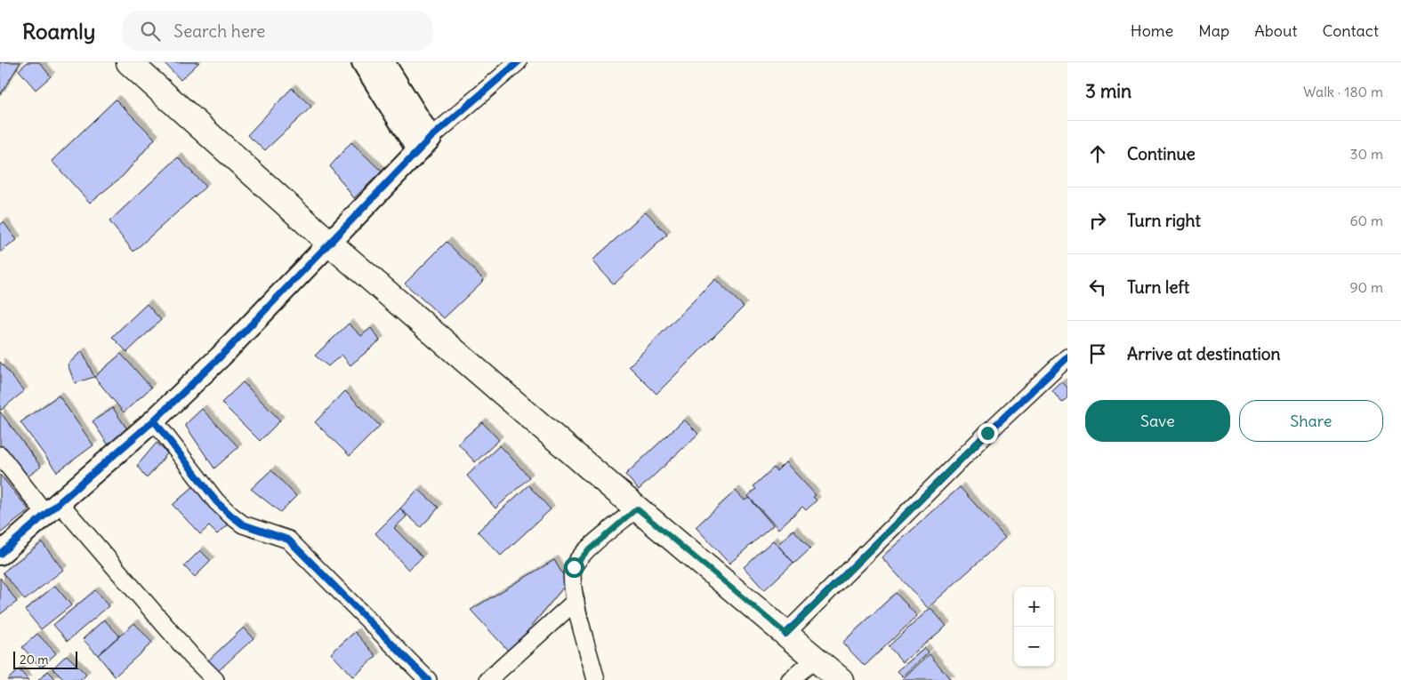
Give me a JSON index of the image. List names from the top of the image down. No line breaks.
{"scale_bar":"20 m","page":{"header":"Roamly","search":"Search here","nav":["Home","Map","About","Contact"],"heading":["3 min","Walk · 180 m"],"list":[["Continue","30 m"],["Turn right","60 m"],["Turn left","90 m"],"Arrive at destination"],"buttons":["Save","Share"],"map_buttons":["+","−"],"scale":"20 m"}}
